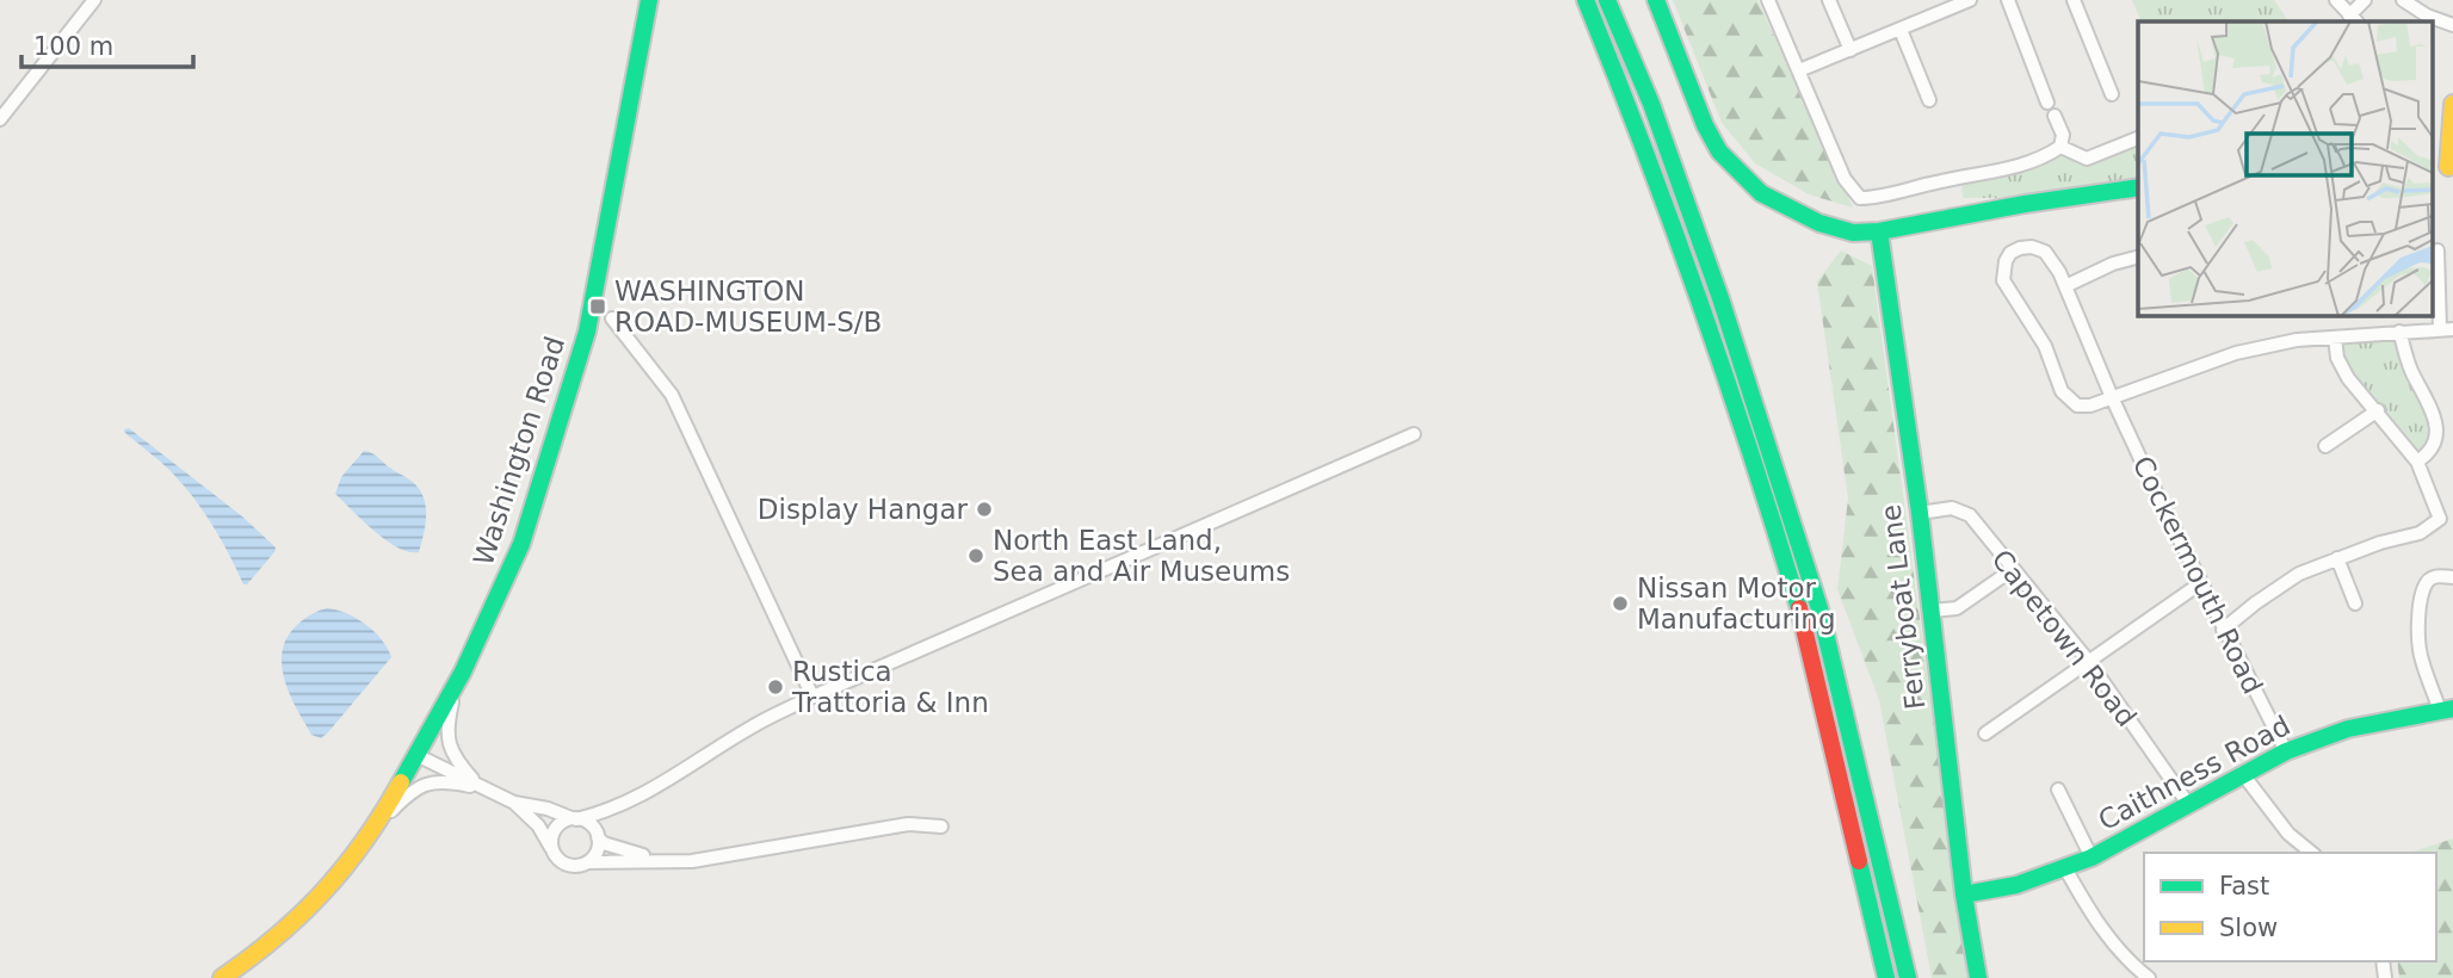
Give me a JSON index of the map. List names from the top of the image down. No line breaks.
{"streets":{"main road":["Washington Road","Ferryboat Lane","Caithness Road"],"street":["Cockermouth Road","Capetown Road"]},"crossings":[["Cockermouth Road","Caithness Road"],["Ferryboat Lane","Capetown Road"],["Ferryboat Lane","Caithness Road"],["Capetown Road","Caithness Road"]],"places":{"transit":["WASHINGTON ROAD-MUSEUM-S/B"],"other":["Display Hangar","North East Land, Sea and Air Museums","Nissan Motor Manufacturing","Rustica Trattoria & Inn"]},"legend":["Fast","Slow"],"scale_bar":"100 m"}
